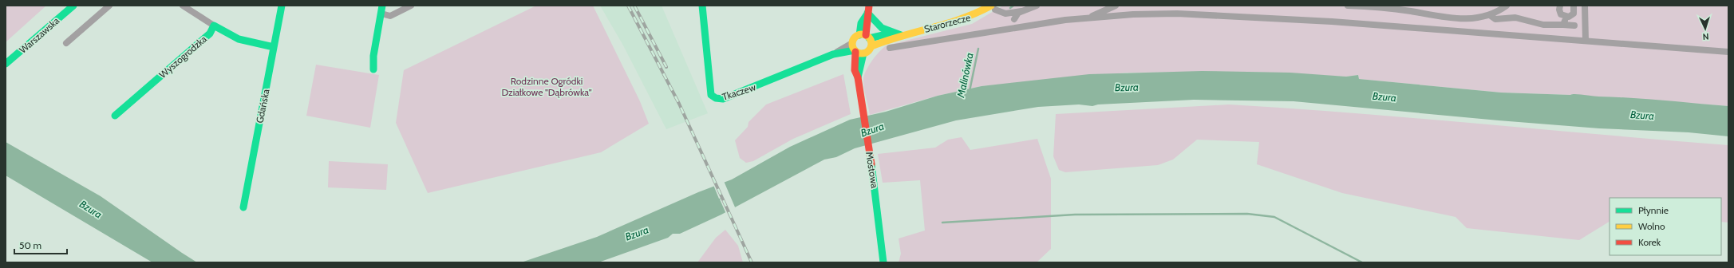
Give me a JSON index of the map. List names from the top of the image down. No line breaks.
{"streets":{"street":["Starorzecze","Warszawska","Wyszogrodzka","Tkaczew","Gdańska","Mostowa"]},"crossings":[["Starorzecze","Tkaczew"],["Starorzecze","Mostowa"],["Tkaczew","Mostowa"]],"water":["Malinówka","Bzura"],"parks":["Rodzinne Ogródki Działkowe \"Dąbrówka\""],"legend":["Płynnie","Wolno","Korek"],"scale_bar":"50 m","north":"bottom"}
